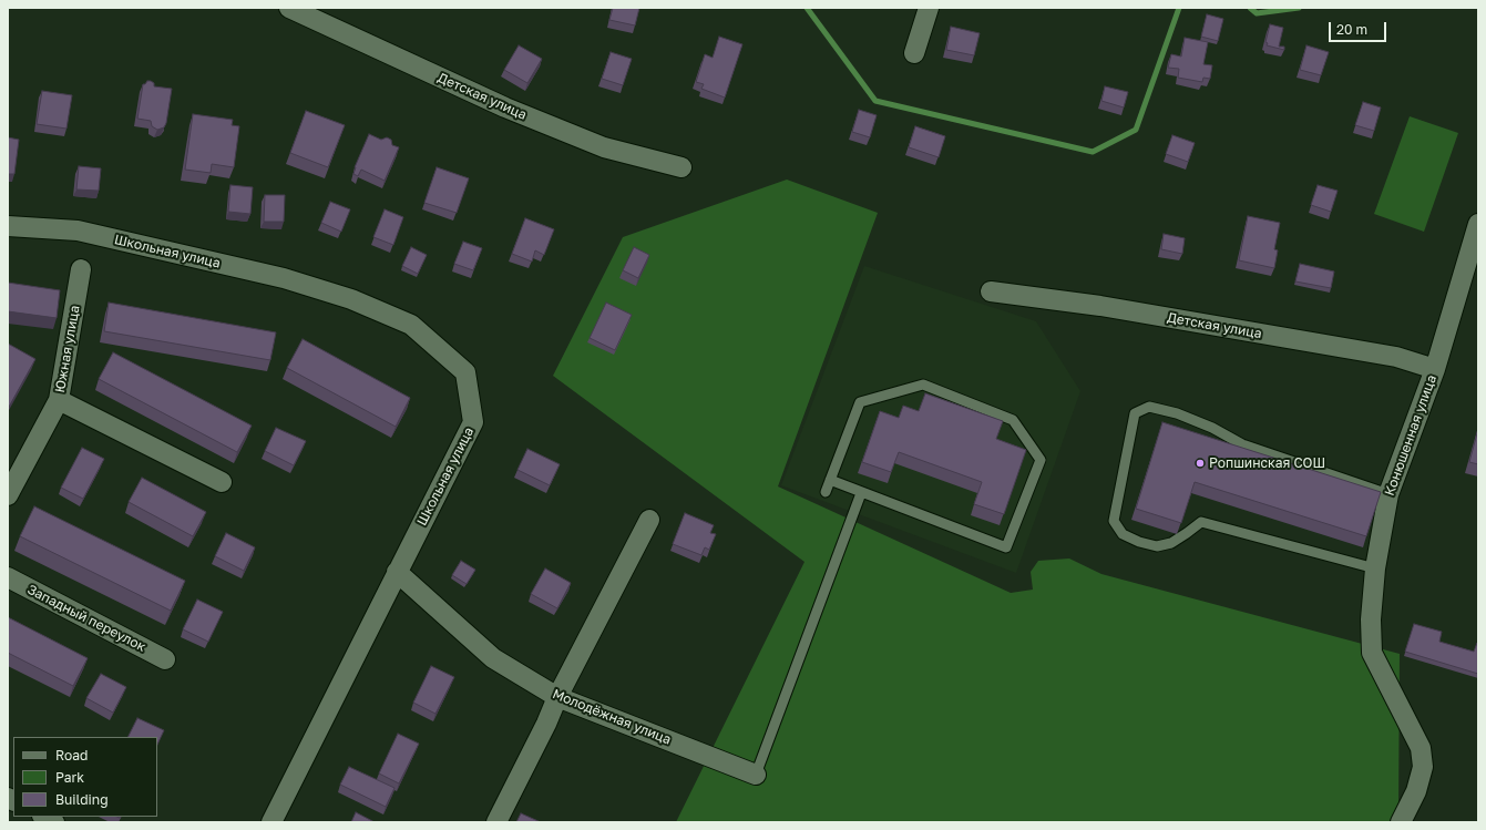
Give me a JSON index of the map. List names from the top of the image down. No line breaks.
{"streets":{"street":["Детская улица","Школьная улица","Южная улица","Конюшенная улица","Западный переулок","Молодёжная улица"]},"crossings":[["Детская улица","Конюшенная улица"],["Школьная улица","Молодёжная улица"]],"places":["Ропшинская СОШ"],"legend":["Road","Park","Building"],"scale_bar":"20 m"}
